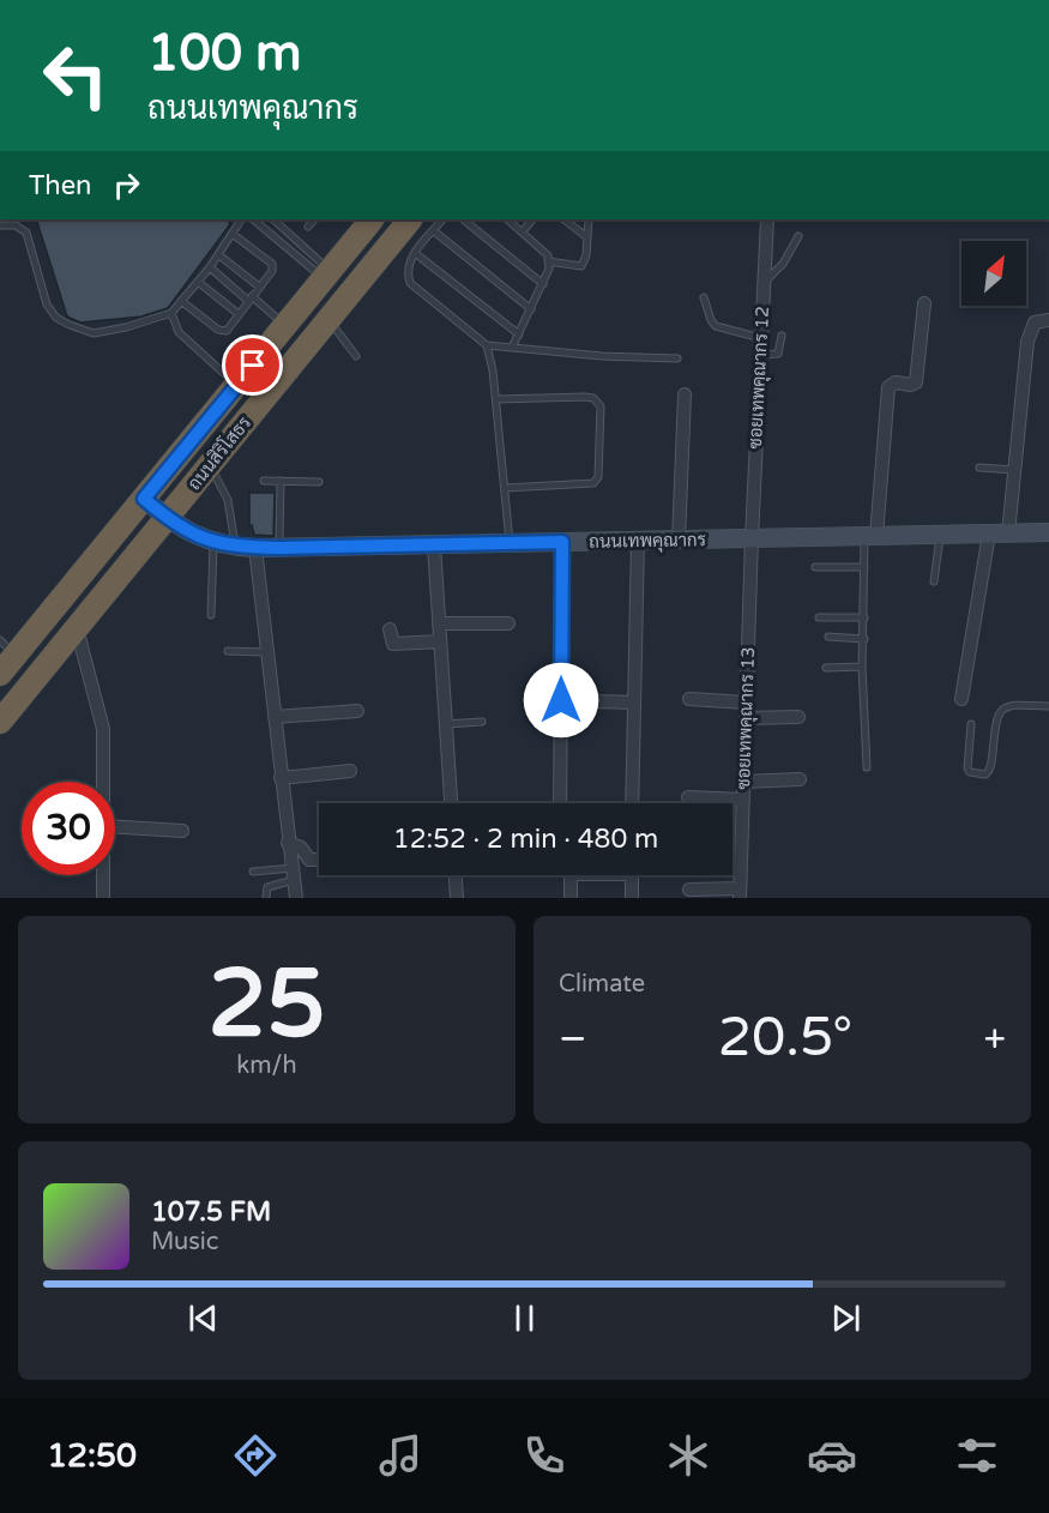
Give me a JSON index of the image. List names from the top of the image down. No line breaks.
{"streets":{"highway":["ถนนสิริโสธร"],"main road":["ถนนเทพคุณากร"],"street":["ซอยเทพคุณากร 12","ซอยเทพคุณากร 13"]},"crossings":[["ซอยเทพคุณากร 12","ถนนเทพคุณากร"],["ซอยเทพคุณากร 12","ซอยเทพคุณากร 13"],["ถนนสิริโสธร","ถนนเทพคุณากร"],["ถนนเทพคุณากร","ซอยเทพคุณากร 13"]],"north":"top right","page":{"turn":["100 m","ถนนเทพคุณากร"],"then":"Then","limit":"30","trip":"12:52 · 2 min · 480 m","tile":[["25","km/h"],"Climate"],"heat":["−","20.5°","+"],"song":["107.5 FM","Music"],"tabs":"12:50"}}
